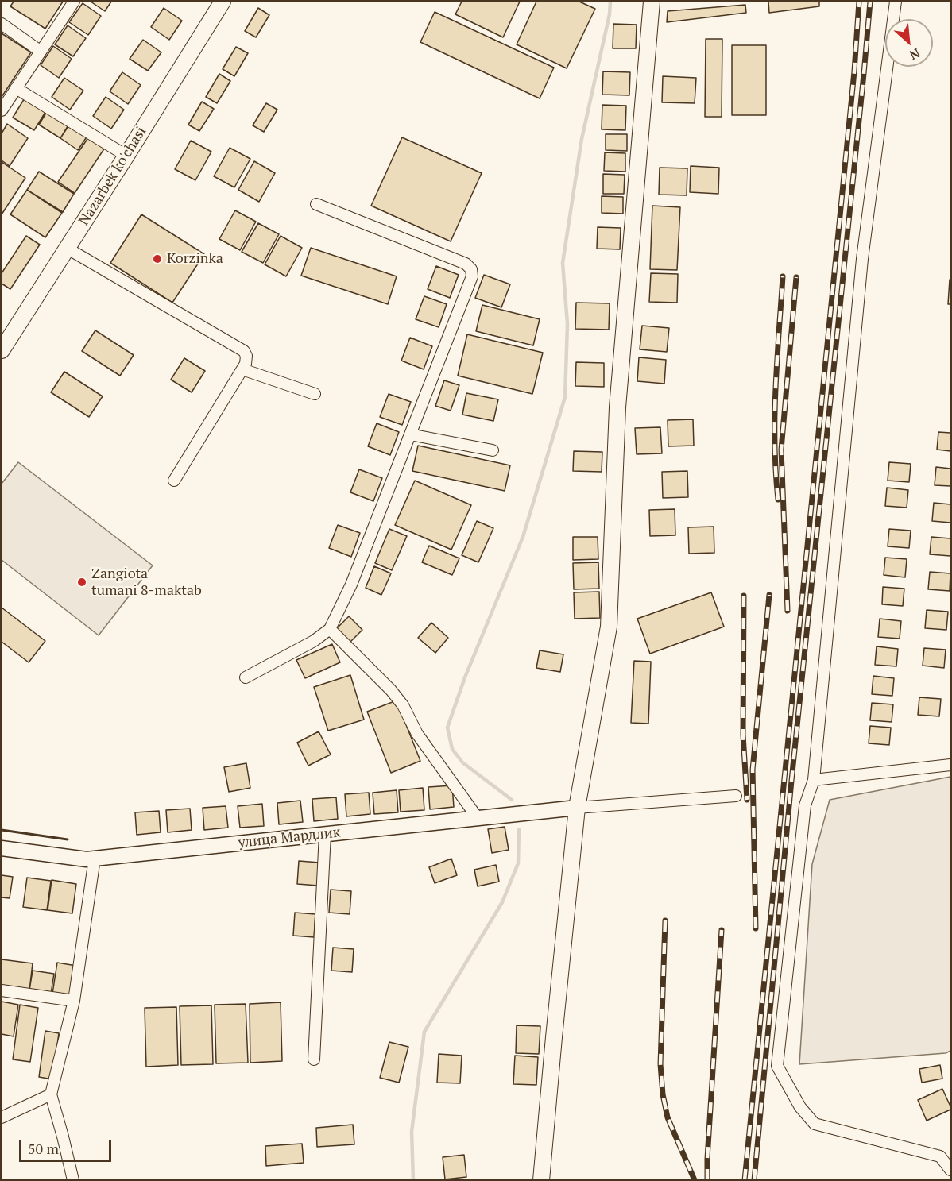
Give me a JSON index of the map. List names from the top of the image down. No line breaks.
{"streets":{"main road":["Nazarbek ko'chasi"],"street":["улица Мардлик"]},"places":["Korzinka","Zangiota tumani 8-maktab"],"scale_bar":"50 m","north":"bottom right"}
